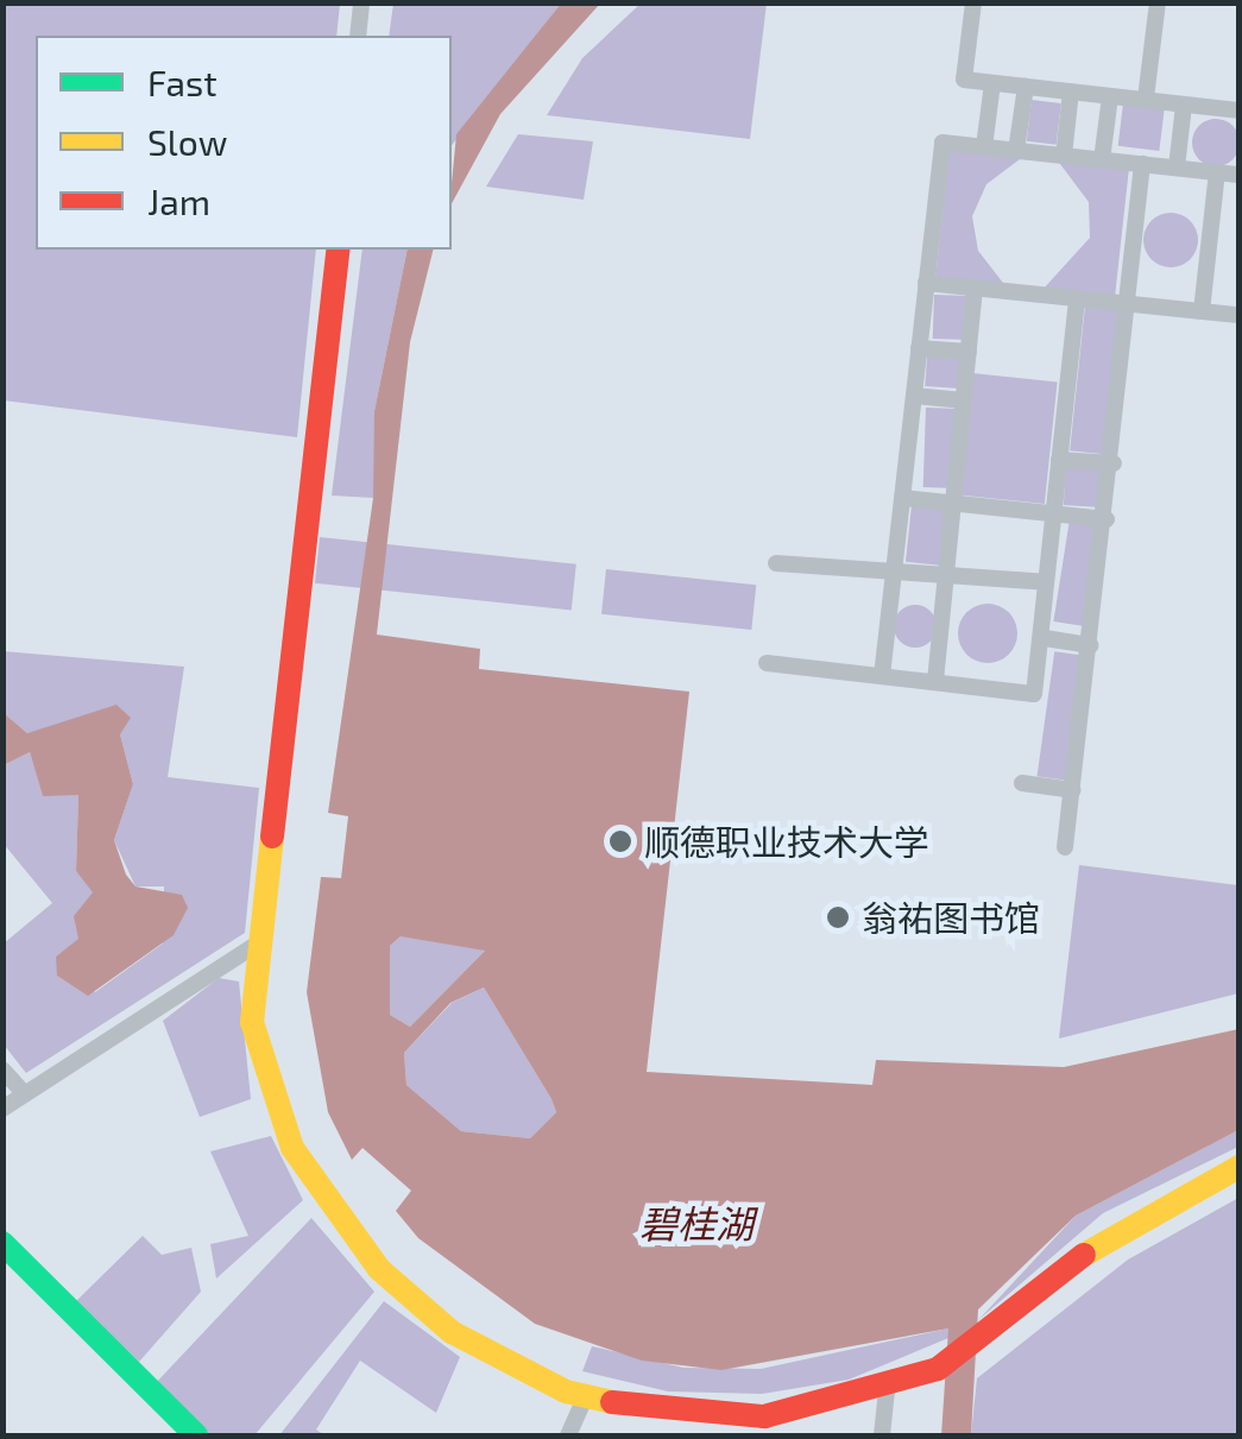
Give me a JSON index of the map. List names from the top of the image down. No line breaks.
{"water":["碧桂湖"],"places":["顺德职业技术大学","翁祐图书馆"],"legend":["Fast","Slow","Jam"]}
